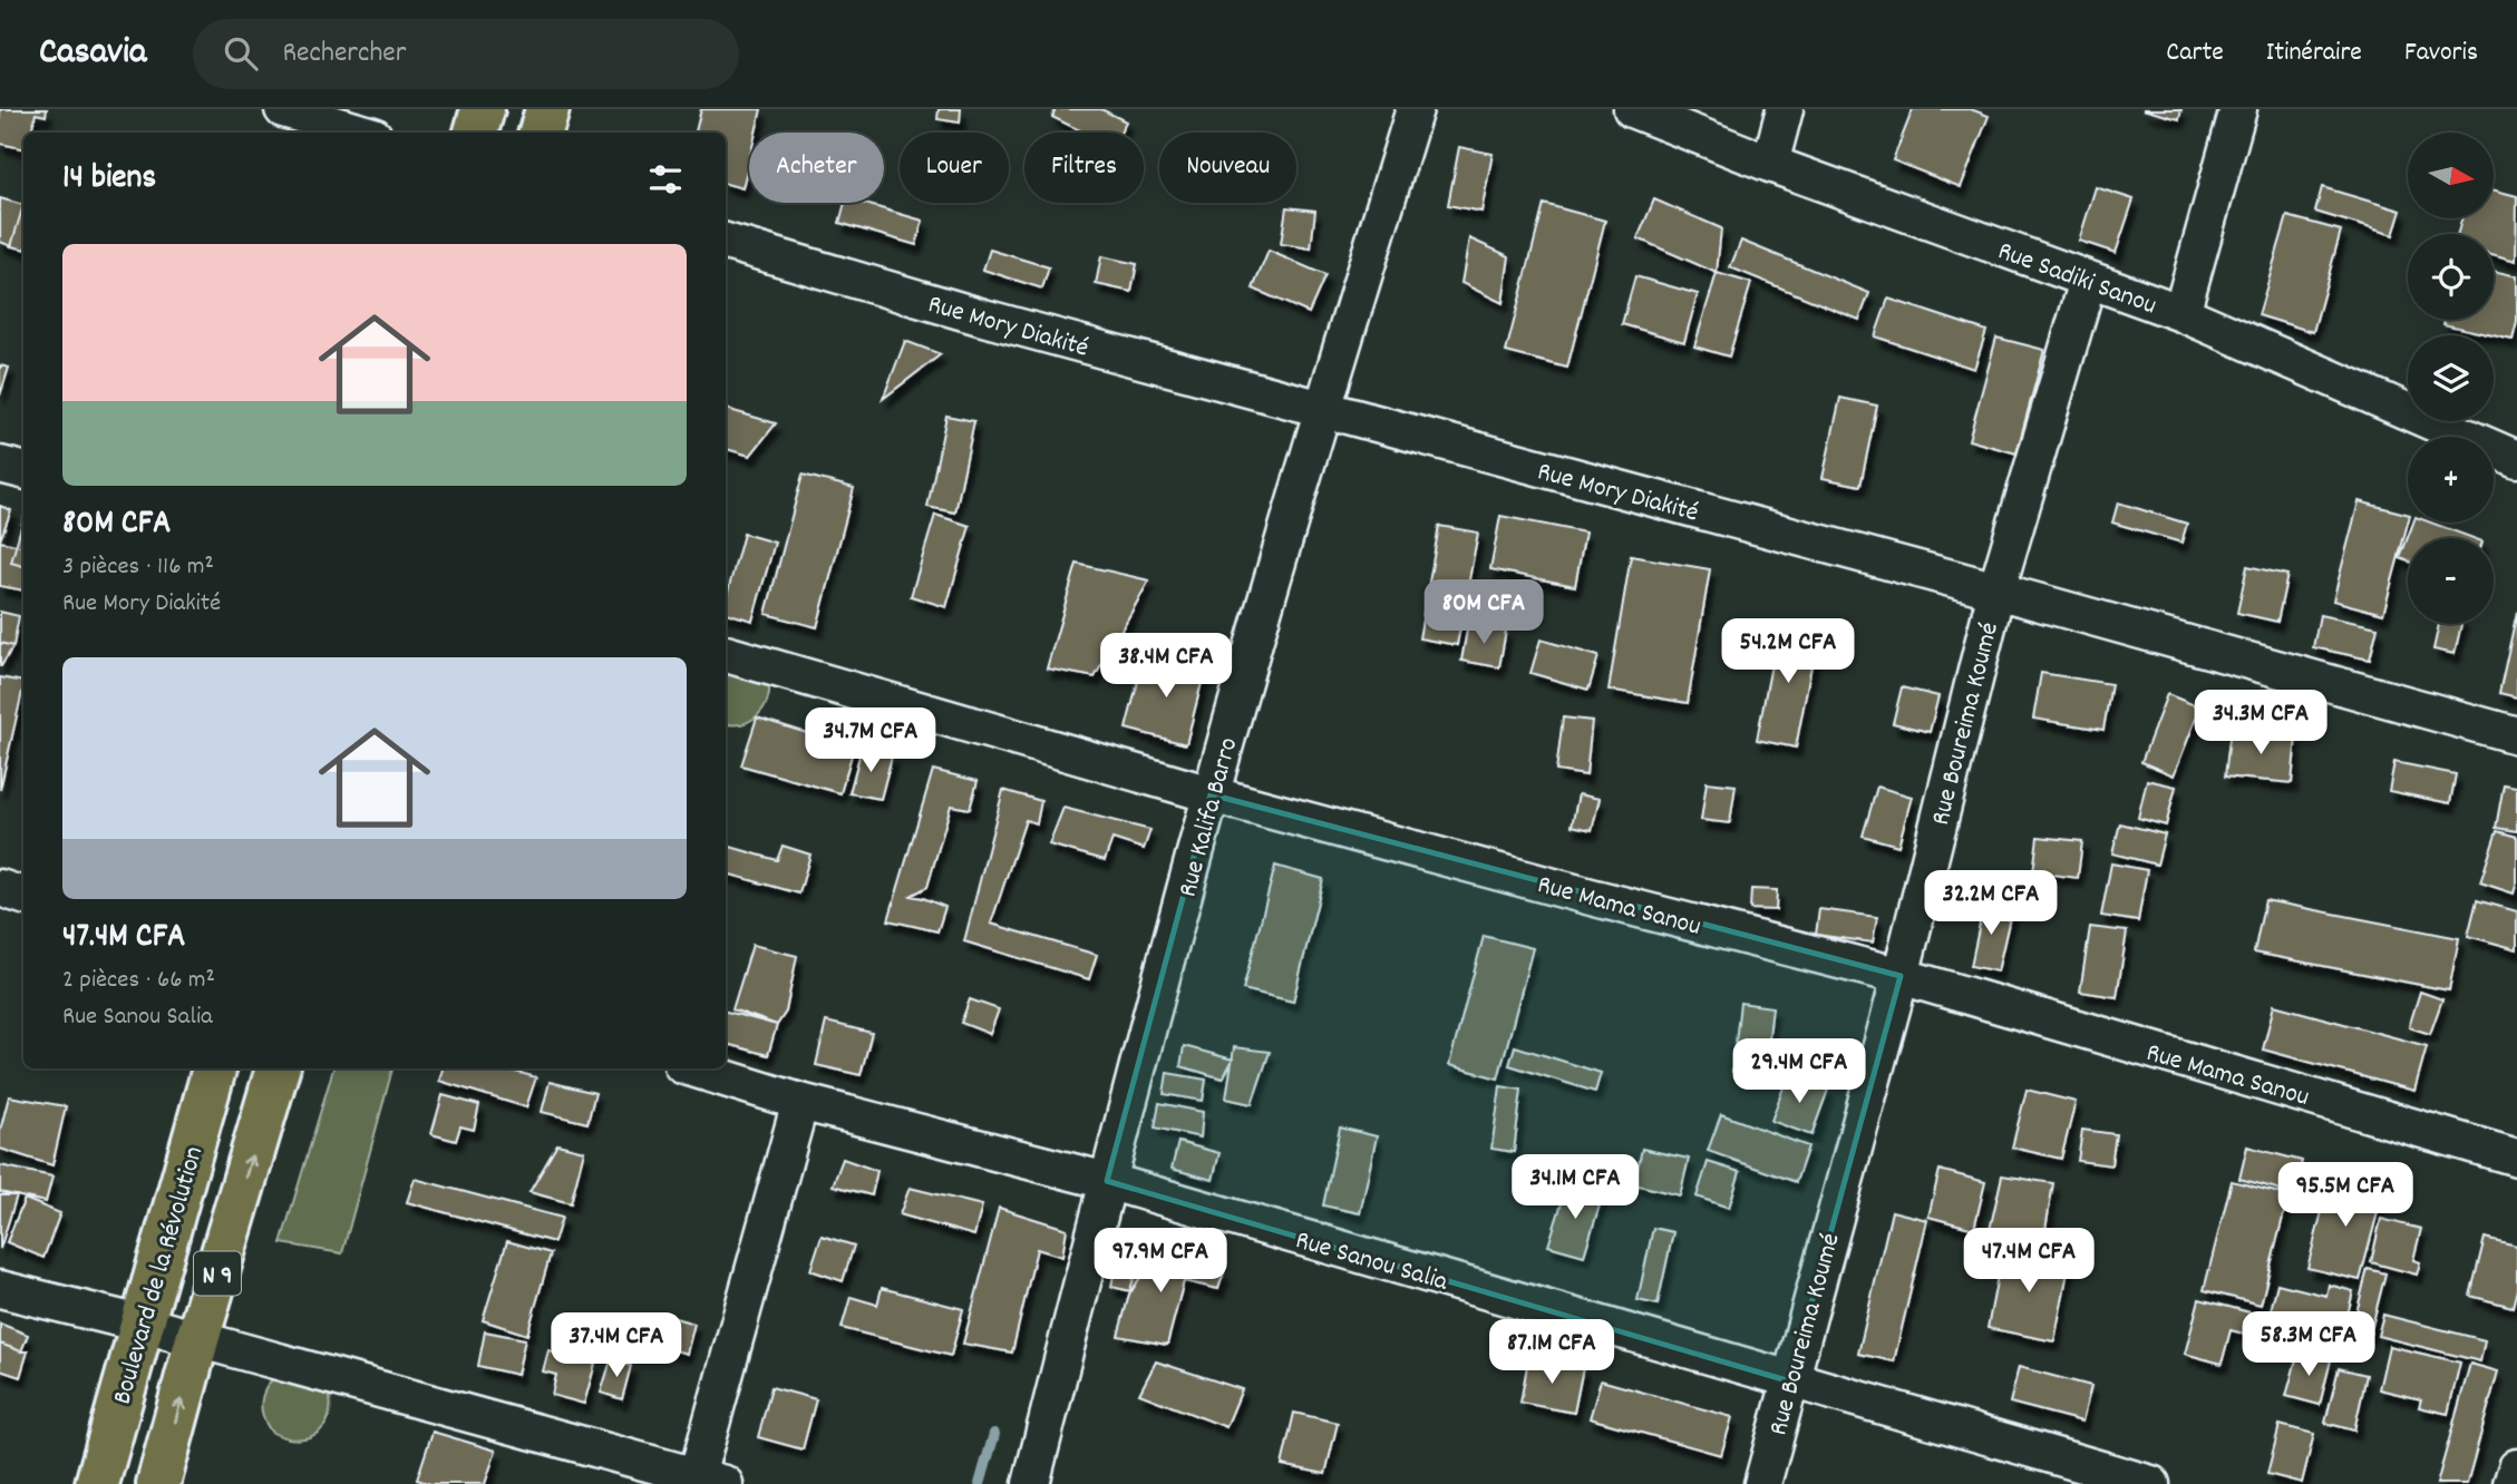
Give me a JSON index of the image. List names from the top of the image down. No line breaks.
{"streets":{"main road":["N 9","Boulevard de la Révolution"],"street":["Rue Sadiki Sanou","Rue Mory Diakité","Rue Boureima Koumé","Rue Kalifa Barro","Rue Mama Sanou","Rue Sanou Salia"]},"crossings":[["Rue Sadiki Sanou","Rue Boureima Koumé"],["Rue Mory Diakité","Rue Boureima Koumé"],["Rue Mory Diakité","Rue Kalifa Barro"],["Rue Boureima Koumé","Rue Mama Sanou"],["Rue Boureima Koumé","Rue Sanou Salia"],["Rue Kalifa Barro","Rue Mama Sanou"],["Rue Kalifa Barro","Rue Sanou Salia"]],"north":"right","page":{"header":"Casavia","search":"Rechercher","nav":["Carte","Itinéraire","Favoris"],"map_buttons":["+","−"],"chip":["Acheter","Louer","Filtres","Nouveau"],"heading":"14 biens","list":[{"name":"80M CFA","note":"3 pièces · 116 m² · Rue Mory Diakité"},{"name":"47.4M CFA","note":"2 pièces · 66 m² · Rue Sanou Salia"}],"price":["80M CFA","54.2M CFA","38.4M CFA","34.3M CFA","34.7M CFA","32.2M CFA","29.4M CFA","34.1M CFA","95.5M CFA","97.9M CFA","47.4M CFA","58.3M CFA","37.4M CFA","87.1M CFA"]}}
